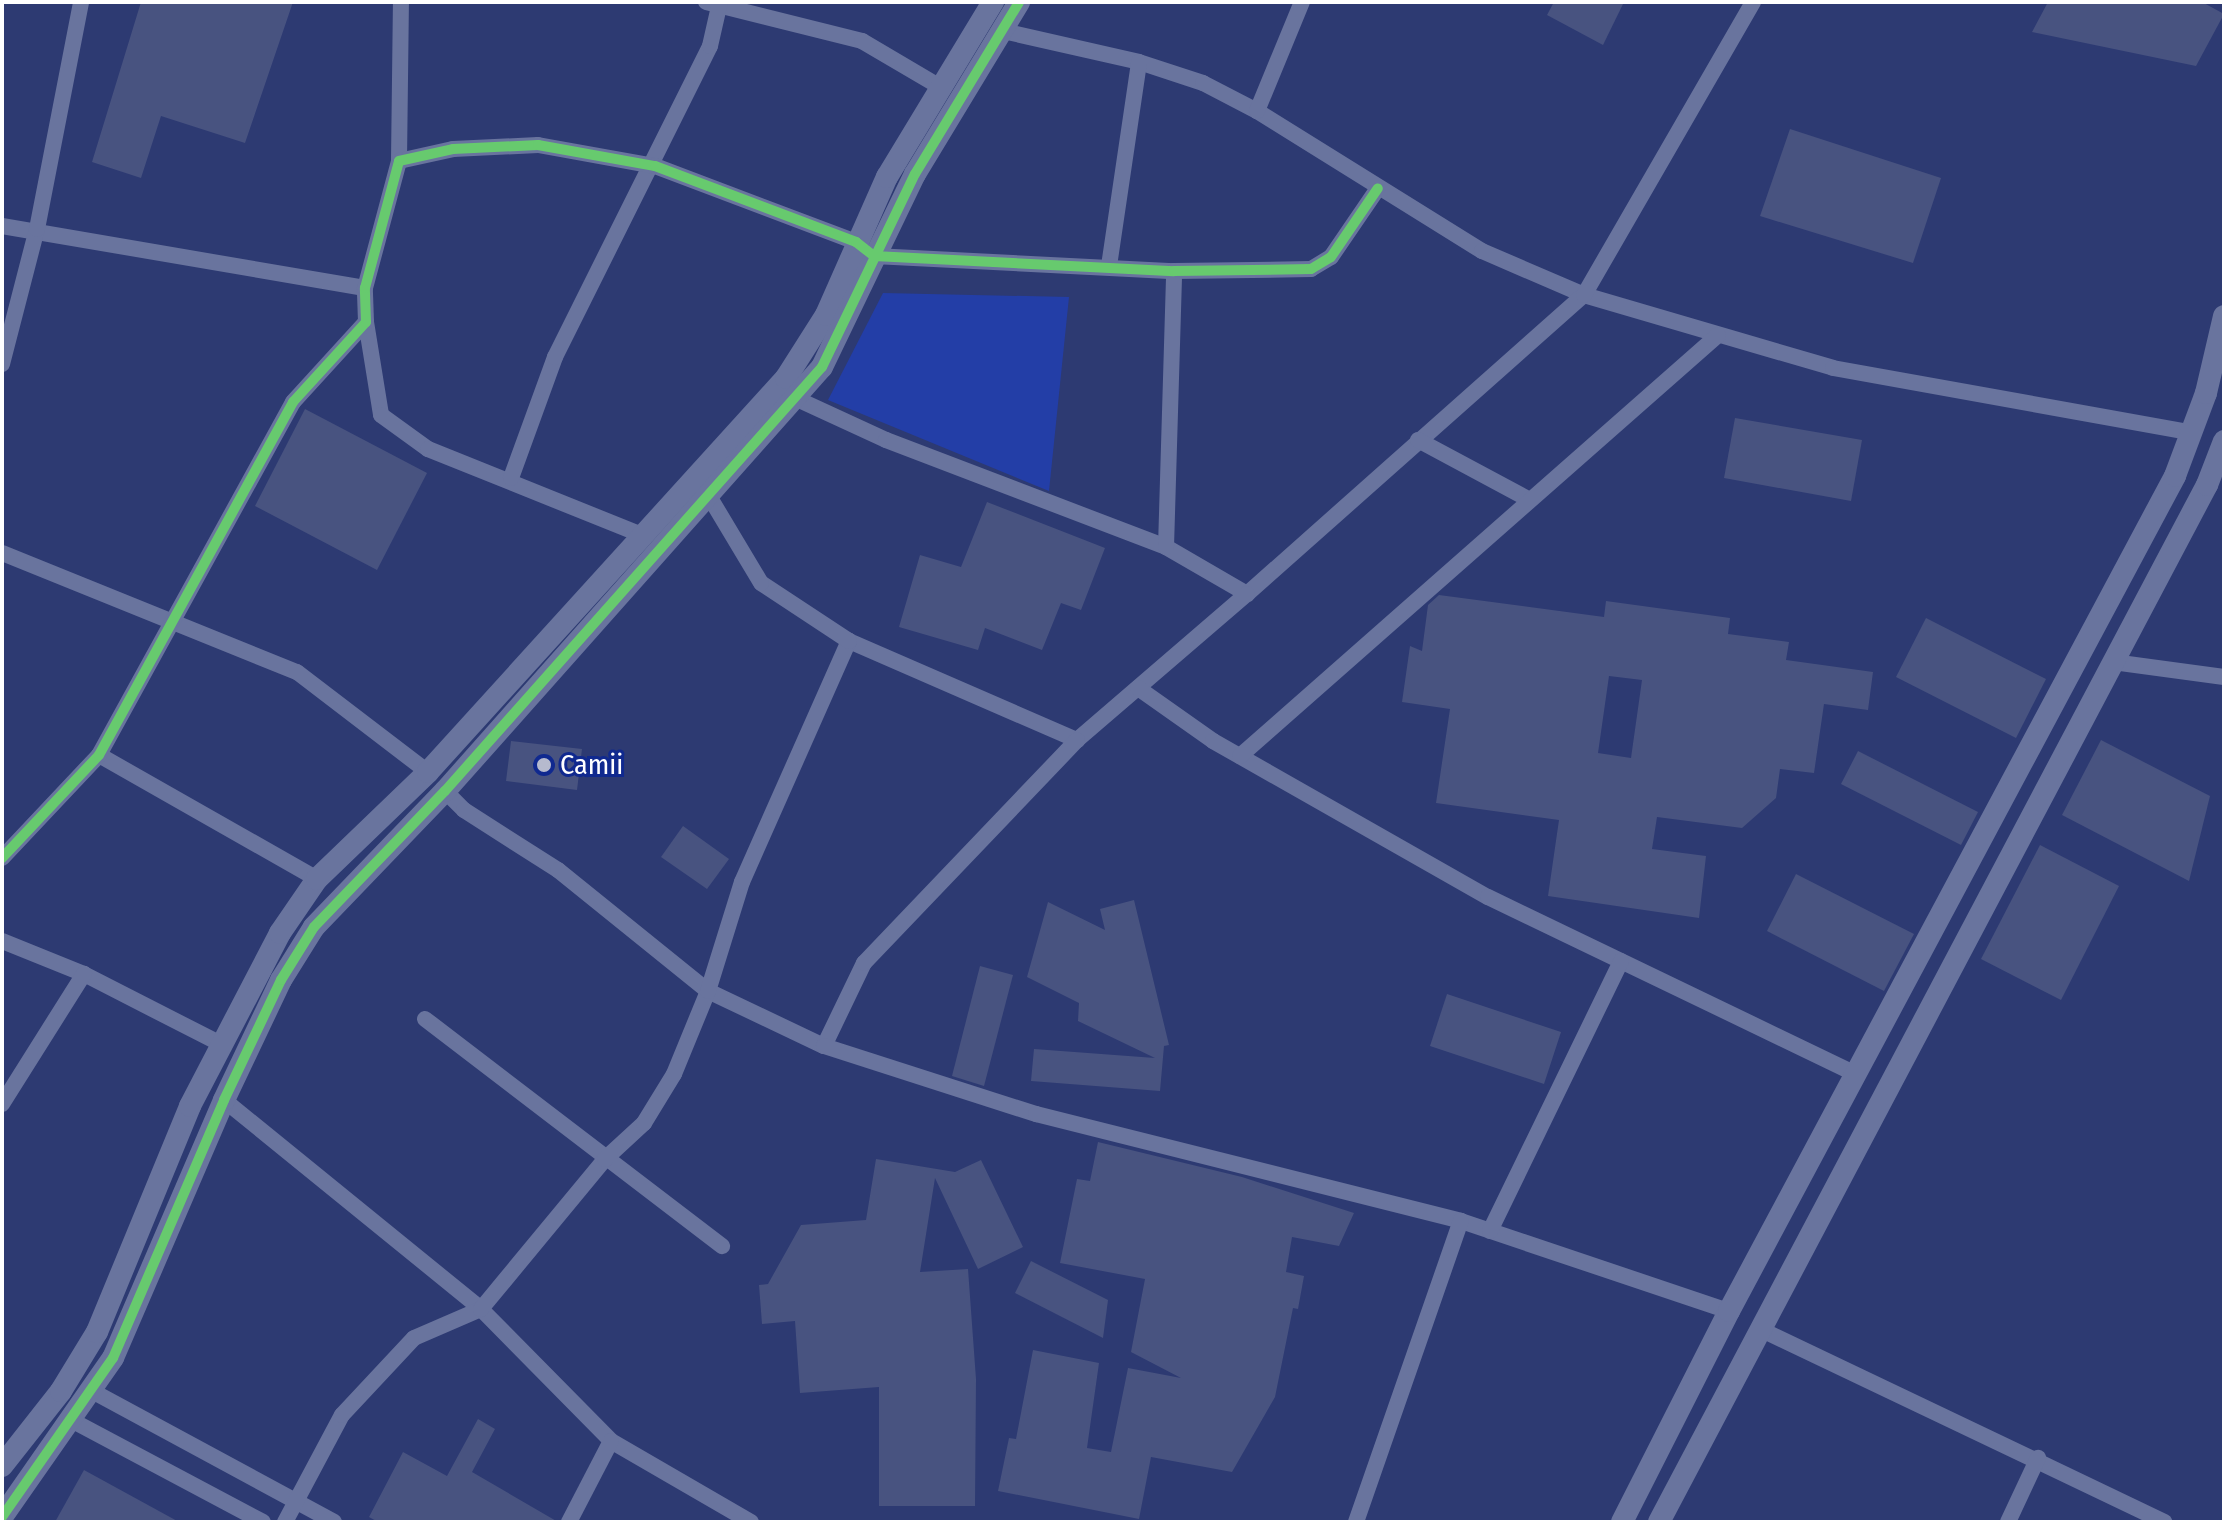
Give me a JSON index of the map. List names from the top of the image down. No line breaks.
{"places":["Camii"]}
